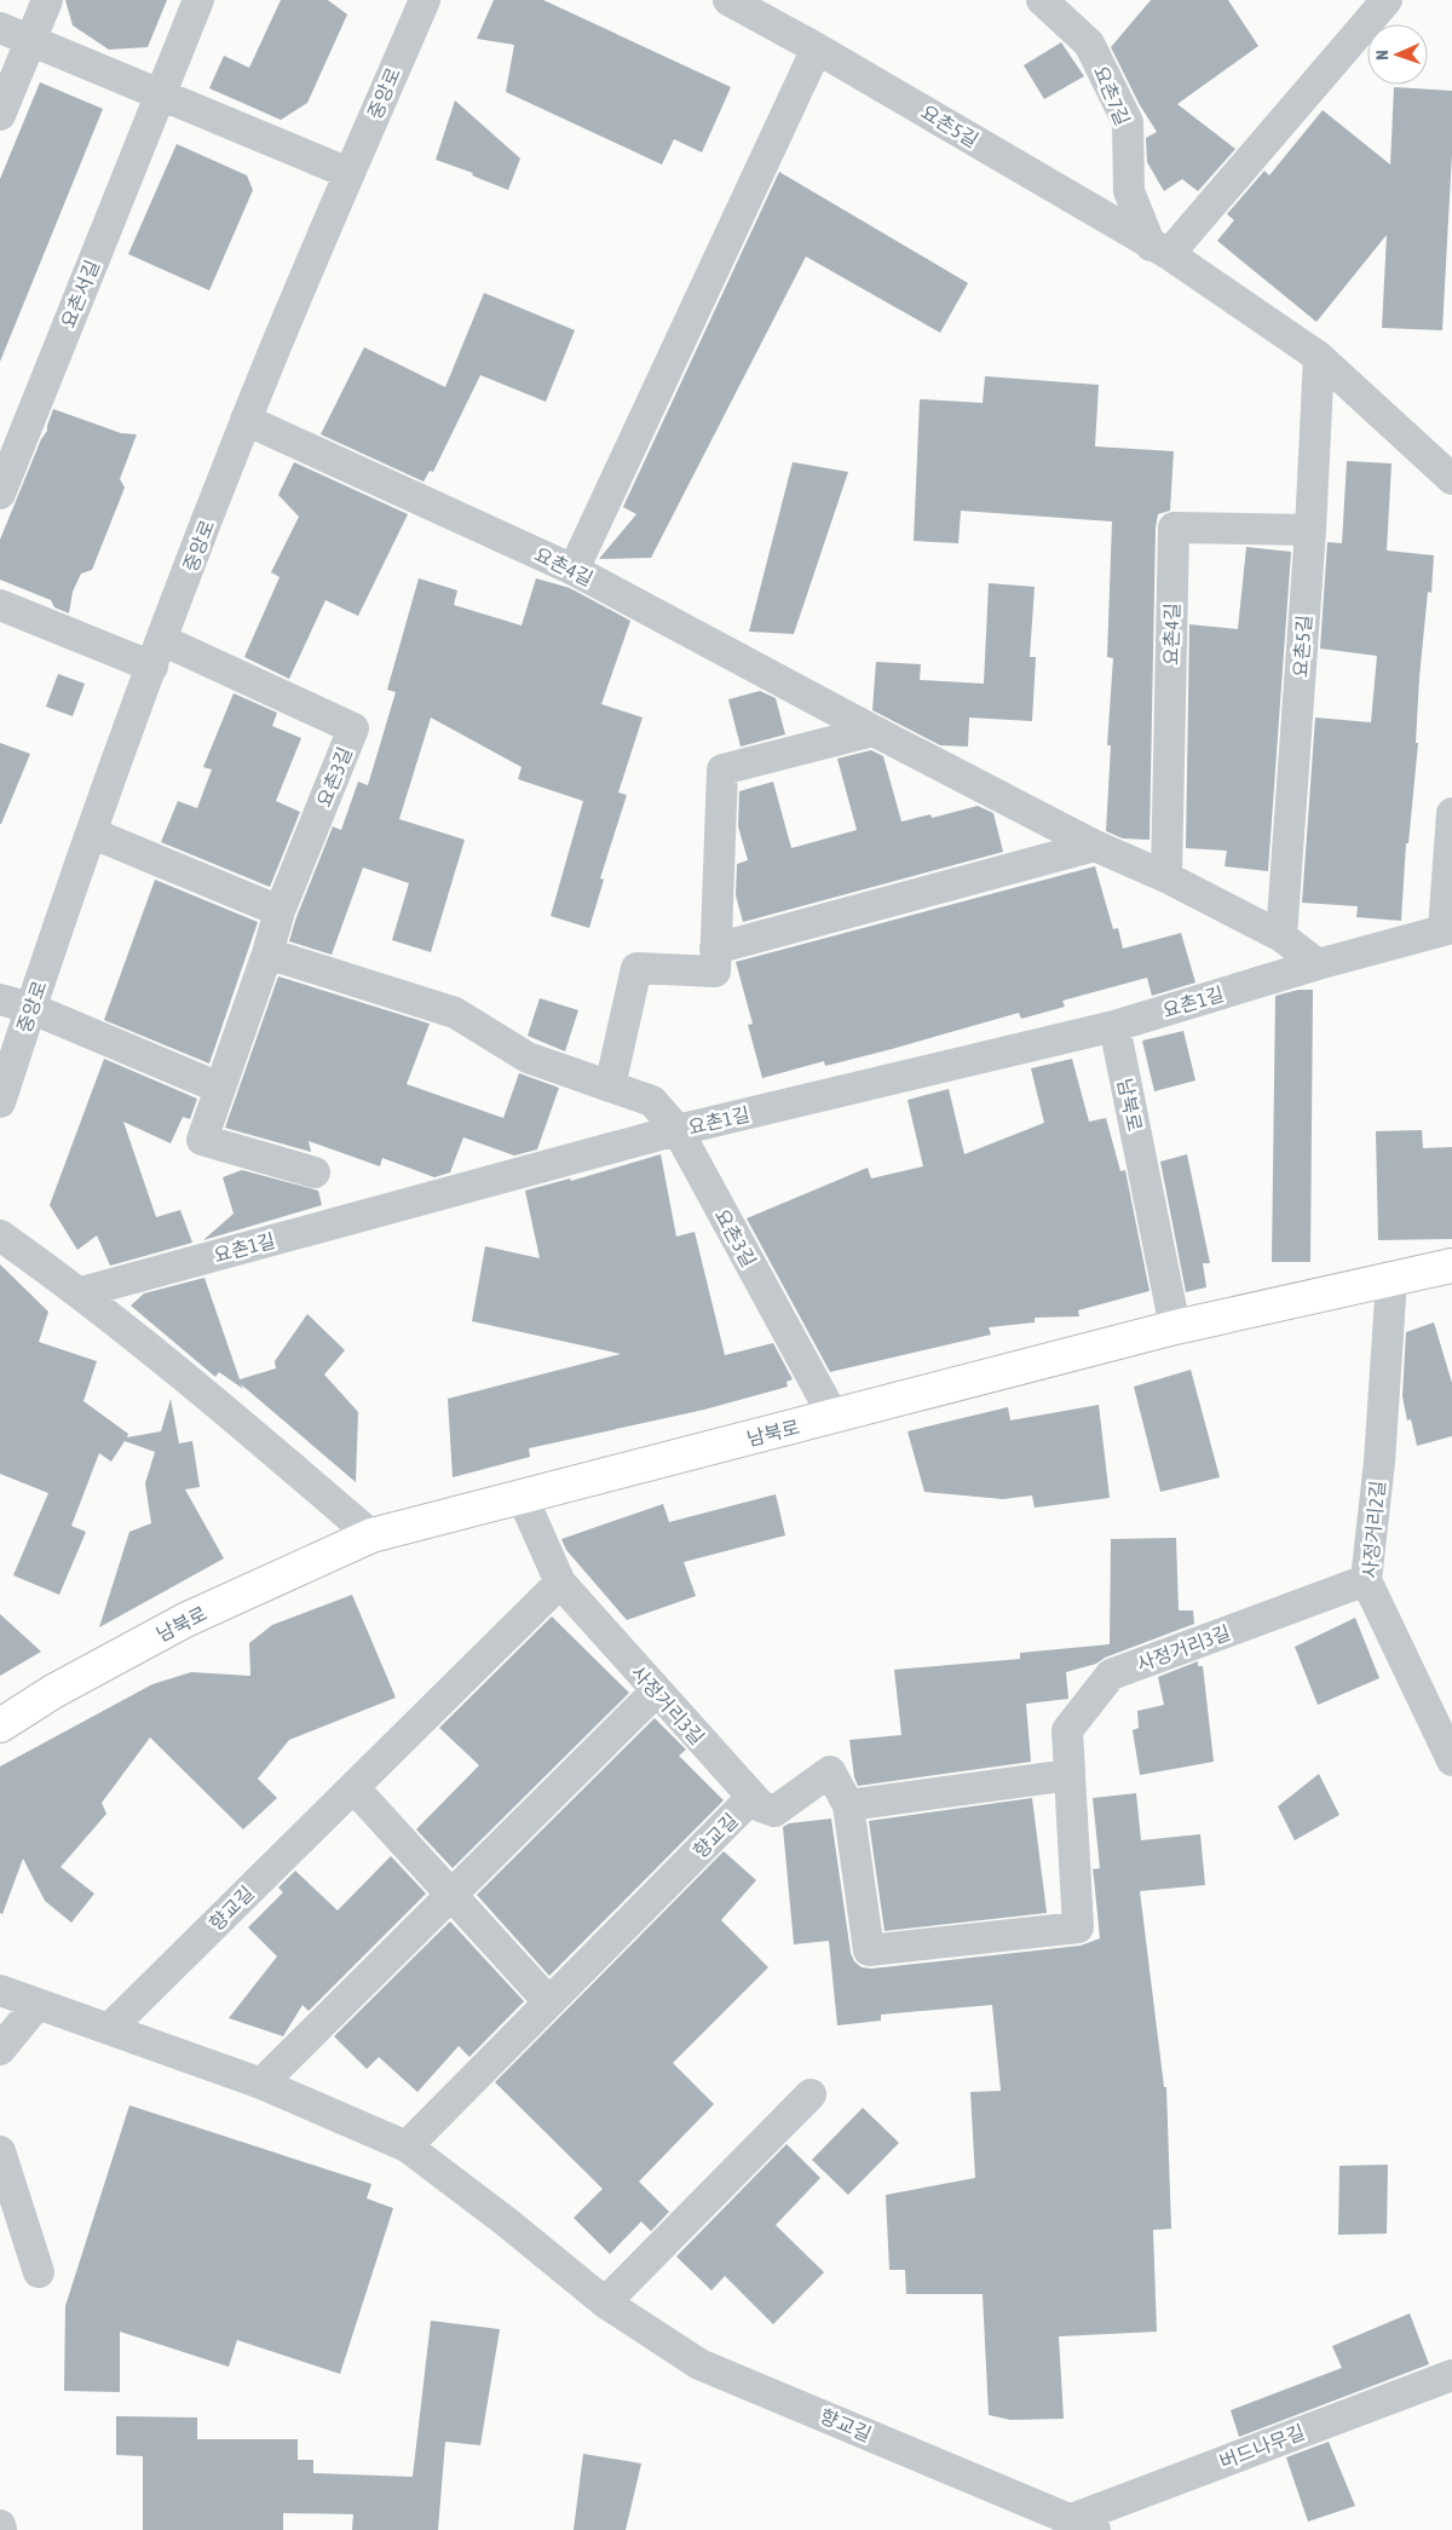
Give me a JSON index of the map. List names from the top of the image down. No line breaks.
{"streets":{"main road":["남북로"],"street":["중앙로","요촌7길","요촌5길","요촌서길","요촌4길","요촌3길","요촌1길","사정거리2길","사정거리3길","향교길","버드나무길"]},"crossings":[["중앙로","요촌4길"],["중앙로","요촌3길"],["요촌7길","요촌5길"],["요촌5길","요촌4길"],["요촌4길","요촌1길"],["요촌3길","요촌1길"],["요촌3길","남북로"],["요촌1길","남북로"],["남북로","사정거리2길"],["남북로","사정거리3길"],["사정거리2길","사정거리3길"],["사정거리3길","향교길"],["향교길","버드나무길"]],"north":"left"}
